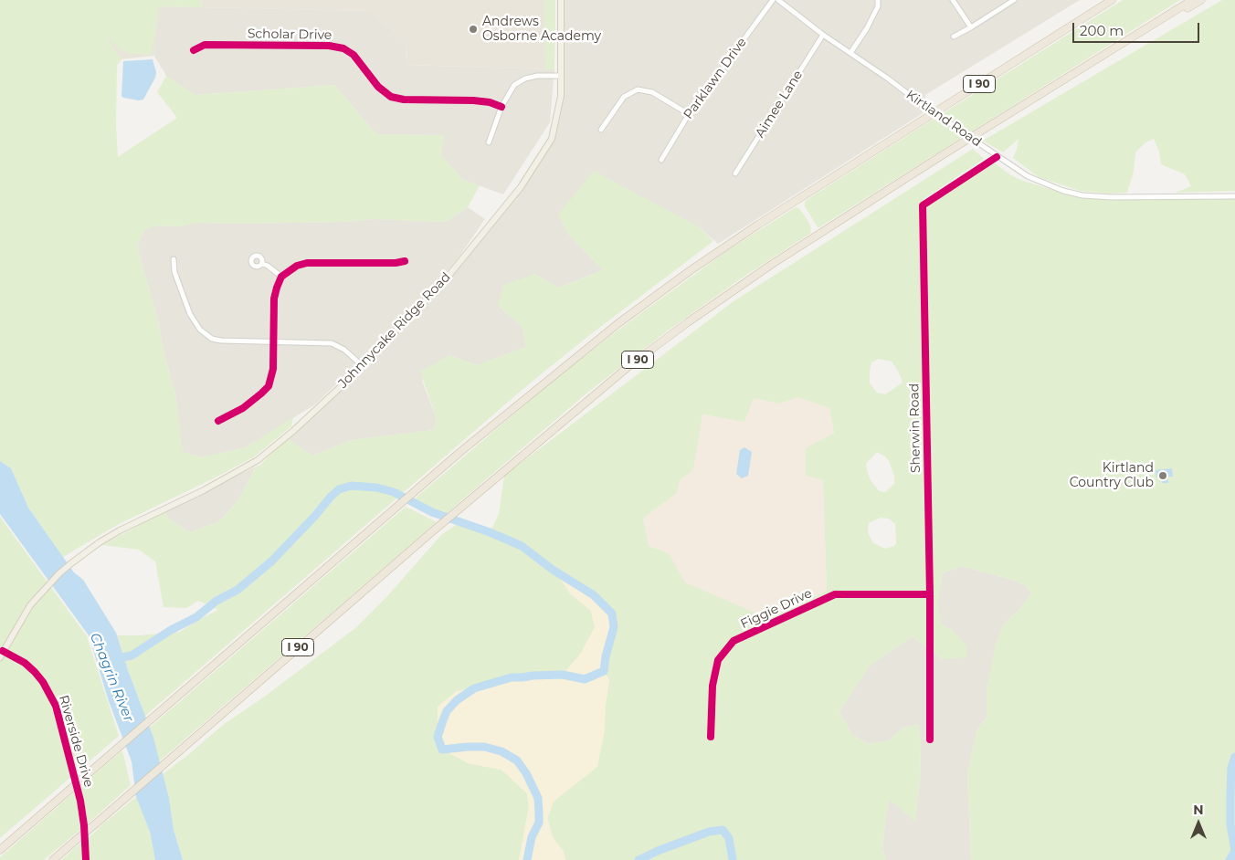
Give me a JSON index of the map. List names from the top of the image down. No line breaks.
{"streets":{"highway":["I 90"],"main road":["Johnnycake Ridge Road"],"street":["Scholar Drive","Parklawn Drive","Aimee Lane","Kirtland Road","Sherwin Road","Figgie Drive","Riverside Drive"]},"crossings":[["Aimee Lane","Kirtland Road"],["Kirtland Road","Sherwin Road"],["Johnnycake Ridge Road","Riverside Drive"],["Sherwin Road","Figgie Drive"]],"water":["Chagrin River"],"places":["Andrews Osborne Academy","Kirtland Country Club"],"scale_bar":"200 m","north":"top"}
